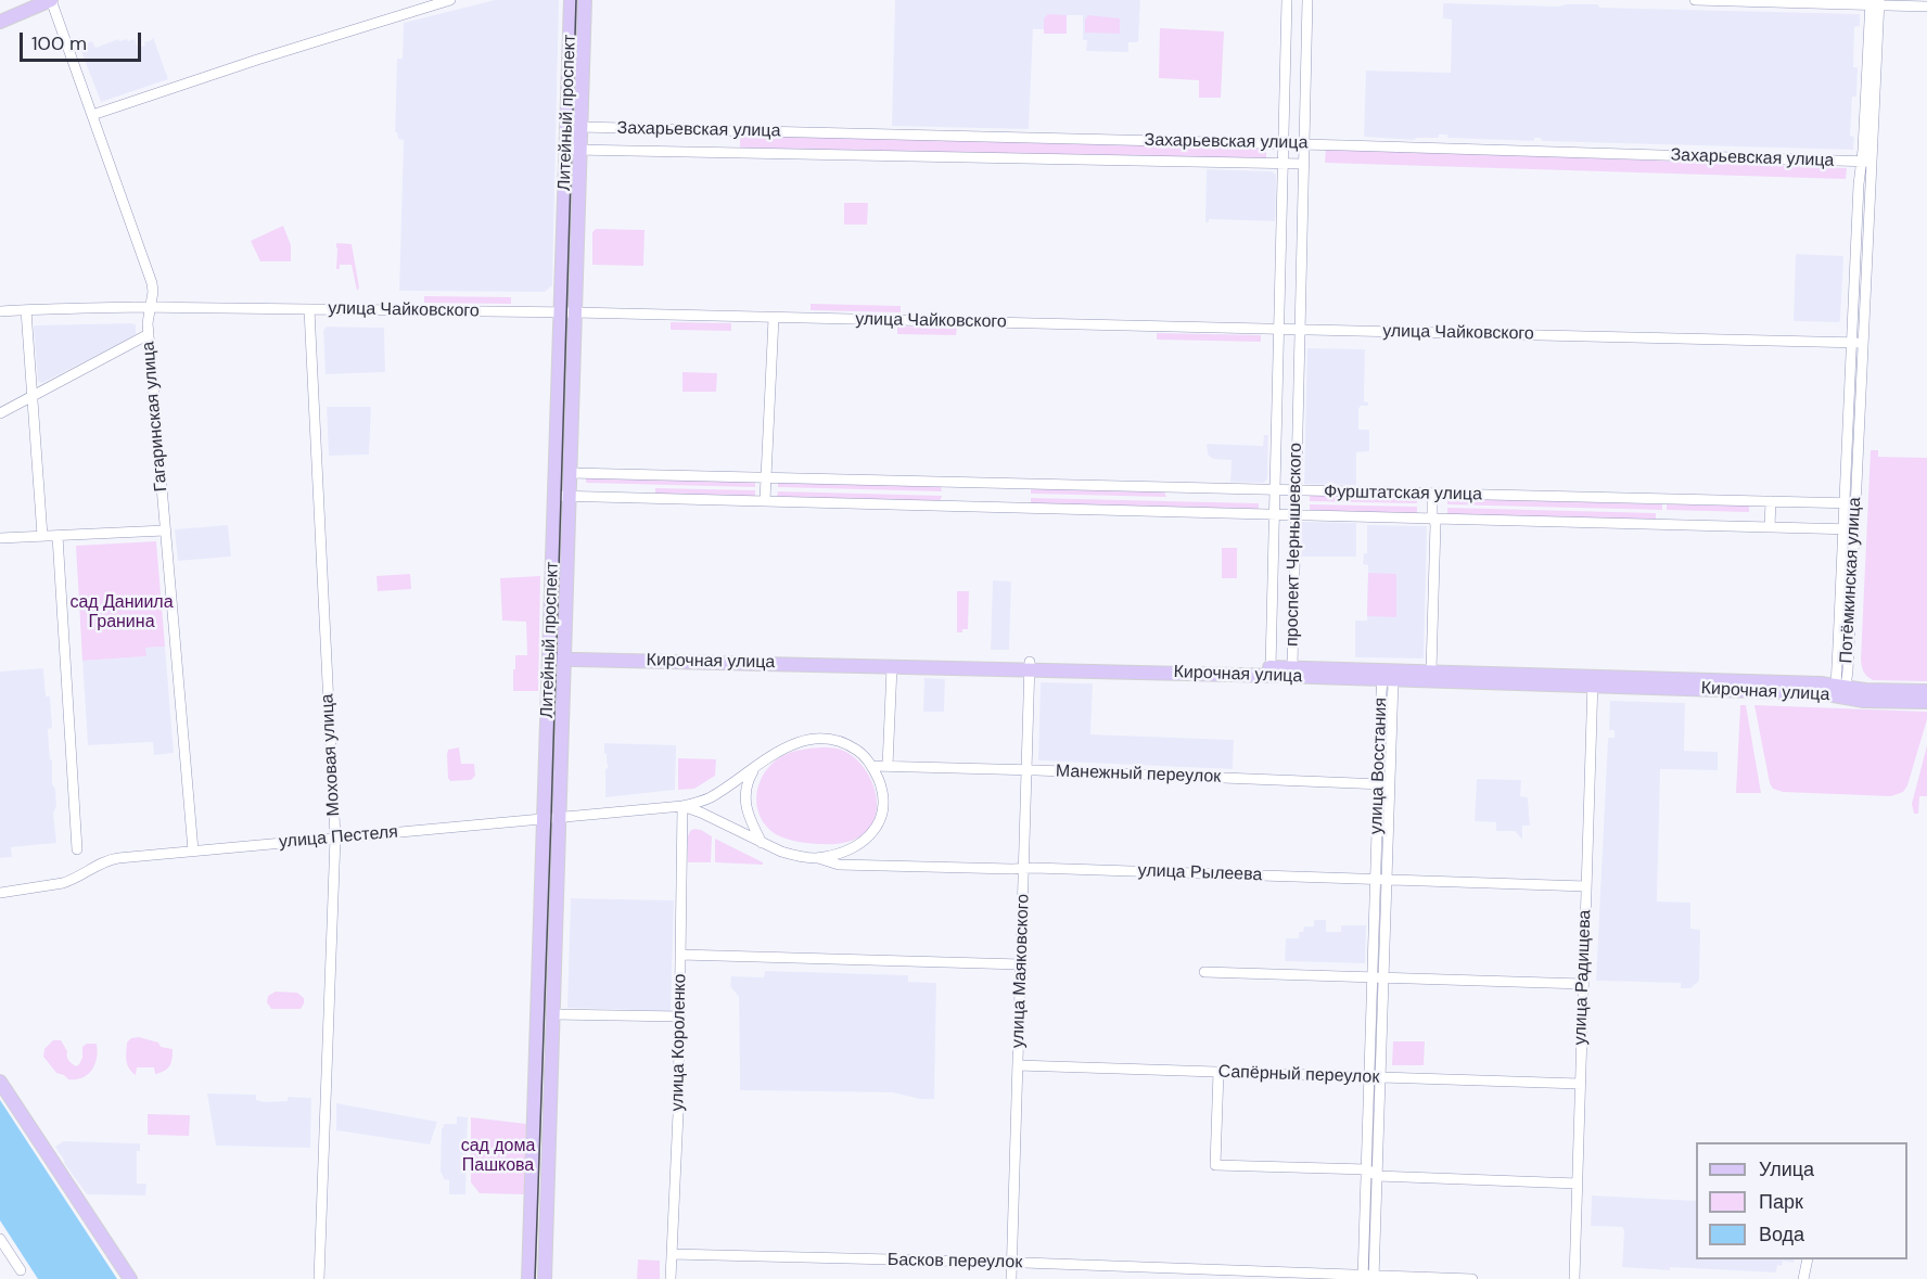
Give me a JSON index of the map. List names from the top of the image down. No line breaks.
{"streets":{"main road":["Литейный проспект","Кирочная улица"],"street":["Захарьевская улица","улица Чайковского","Гагаринская улица","Фурштатская улица","проспект Чернышевского","Потёмкинская улица","Моховая улица","улица Восстания","Манежный переулок","улица Пестеля","улица Рылеева","улица Маяковского","улица Радищева","улица Короленко","Сапёрный переулок","Басков переулок"]},"crossings":[["Литейный проспект","Захарьевская улица"],["Литейный проспект","улица Чайковского"],["Литейный проспект","Фурштатская улица"],["Литейный проспект","Кирочная улица"],["Литейный проспект","улица Пестеля"],["Захарьевская улица","проспект Чернышевского"],["Захарьевская улица","Потёмкинская улица"],["улица Чайковского","Гагаринская улица"],["улица Чайковского","проспект Чернышевского"],["улица Чайковского","Потёмкинская улица"],["улица Чайковского","Моховая улица"],["Гагаринская улица","улица Пестеля"],["Фурштатская улица","проспект Чернышевского"],["Фурштатская улица","Потёмкинская улица"],["проспект Чернышевского","Кирочная улица"],["Потёмкинская улица","Кирочная улица"],["Кирочная улица","улица Восстания"],["Кирочная улица","улица Маяковского"],["Кирочная улица","улица Радищева"],["Моховая улица","улица Пестеля"],["улица Восстания","Манежный переулок"],["улица Восстания","улица Рылеева"],["улица Восстания","Сапёрный переулок"],["улица Восстания","Басков переулок"],["Манежный переулок","улица Рылеева"],["Манежный переулок","улица Маяковского"],["улица Пестеля","улица Короленко"],["улица Рылеева","улица Маяковского"],["улица Рылеева","улица Радищева"],["улица Маяковского","Сапёрный переулок"],["улица Маяковского","Басков переулок"],["улица Радищева","Сапёрный переулок"],["улица Короленко","Басков переулок"]],"parks":["сад Даниила Гранина","сад дома Пашкова"],"legend":["Улица","Парк","Вода"],"scale_bar":"100 m"}
